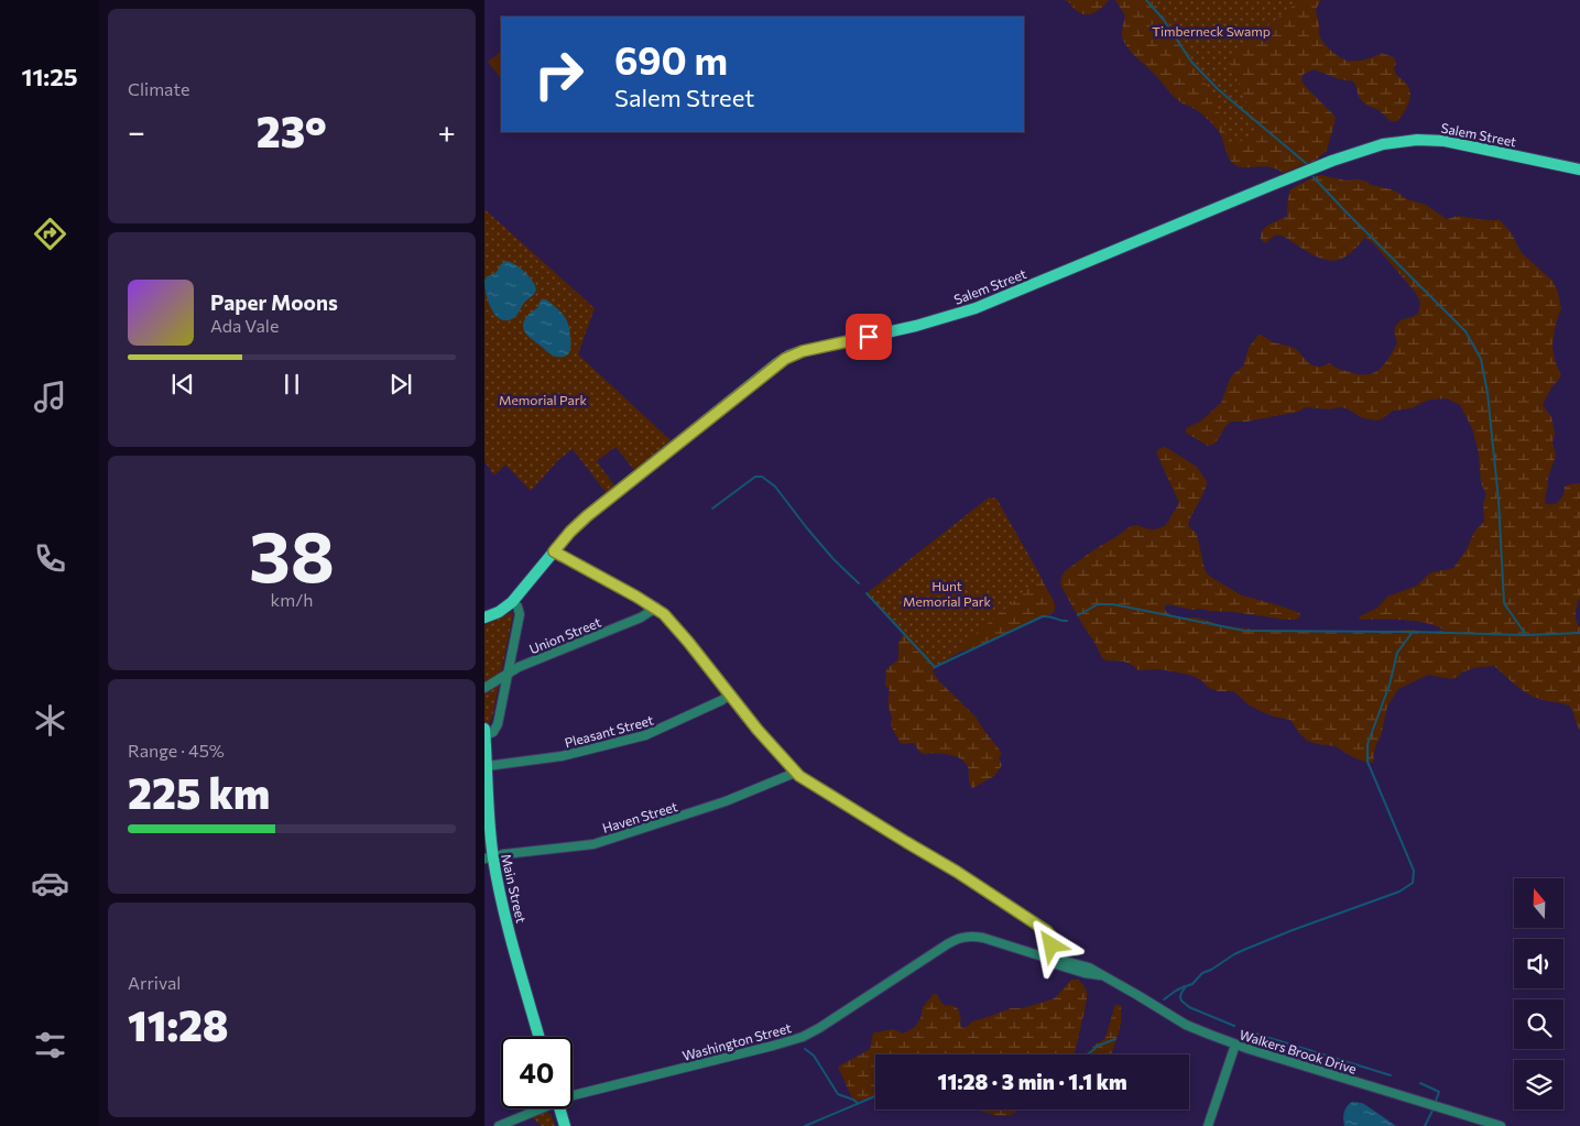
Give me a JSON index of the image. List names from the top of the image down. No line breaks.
{"streets":{"main road":["Salem Street","Main Street"],"street":["Union Street","Pleasant Street","Haven Street","Washington Street","Walkers Brook Drive"]},"crossings":[["Pleasant Street","Main Street"],["Haven Street","Main Street"],["Washington Street","Walkers Brook Drive"]],"parks":["Timberneck Swamp","Memorial Park","Hunt Memorial Park"],"north":"top","page":{"tabs":"11:25","tile":["Climate",["38","km/h"],["Range · 45%","225 km"],["Arrival","11:28"]],"turn":["690 m","Salem Street"],"heat":["−","23°","+"],"song":["Paper Moons","Ada Vale"],"limit":"40","trip":"11:28 · 3 min · 1.1 km"}}
